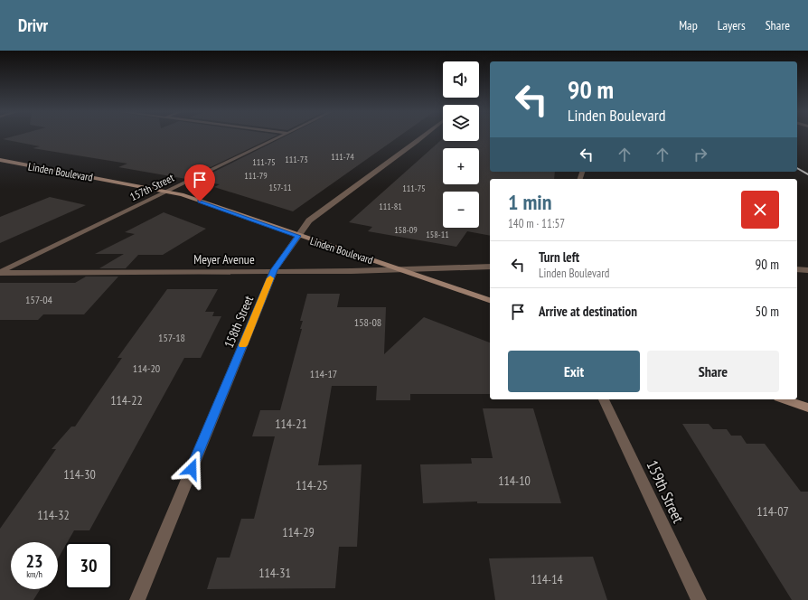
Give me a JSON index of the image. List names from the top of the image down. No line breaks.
{"streets":{"main road":["Linden Boulevard"],"street":["157th Street","Meyer Avenue","158th Street","159th Street"]},"crossings":[["Linden Boulevard","157th Street"],["Linden Boulevard","Meyer Avenue"],["Linden Boulevard","158th Street"],["157th Street","Meyer Avenue"],["Meyer Avenue","158th Street"]],"house_numbers":["111-74","111-73","111-75","111-79","157-11","111-75","111-81","158-09","158-11","157-04","158-08","157-18","114-20","114-17","114-22","114-21","114-30","114-10","114-25","114-07","114-32","114-29","114-31","114-14"],"page":{"header":"Drivr","nav":["Map","Layers","Share"],"map_buttons":["+","−"],"turn":["90 m","Linden Boulevard"],"heading":["1 min","140 m · 11:57"],"list":[{"name":"Turn left","note":"Linden Boulevard","value":"90 m"},{"name":"Arrive at destination","value":"50 m"}],"buttons":["Exit","Share"],"speed":"23 km/h","limit":"30"}}
